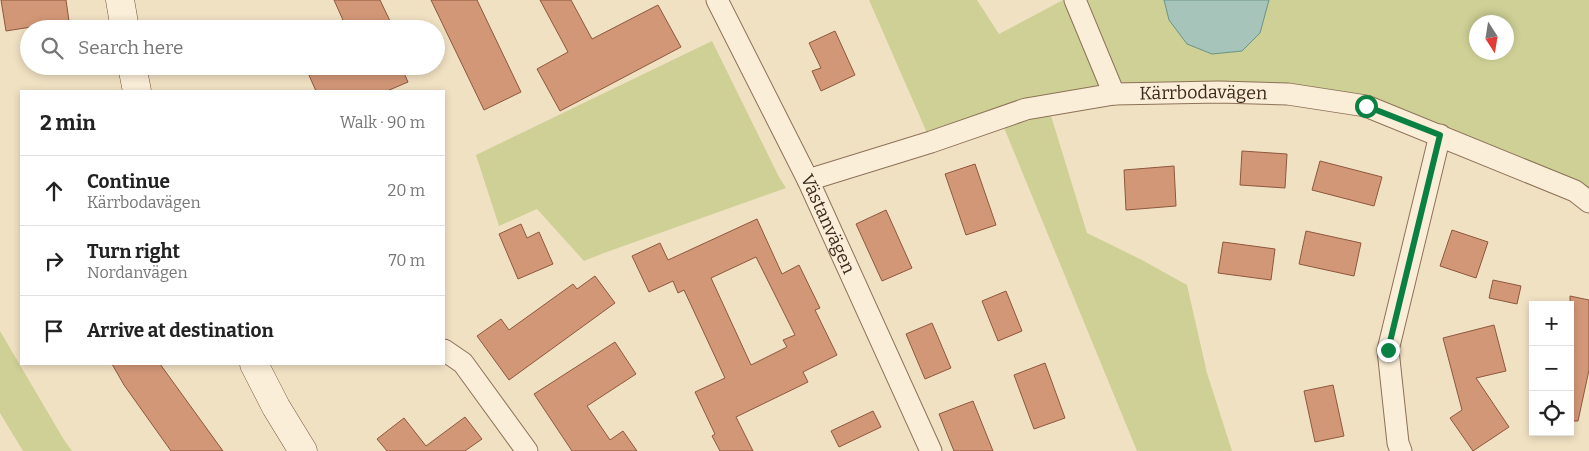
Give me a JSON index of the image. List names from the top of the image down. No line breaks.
{"streets":{"street":["Kärrbodavägen","Västanvägen"]},"crossings":[["Kärrbodavägen","Västanvägen"]],"north":"bottom","page":{"search":"Search here","heading":["2 min","Walk · 90 m"],"list":[["Continue","Kärrbodavägen","20 m"],["Turn right","Nordanvägen","70 m"],"Arrive at destination"],"map_buttons":["+","−"]}}
